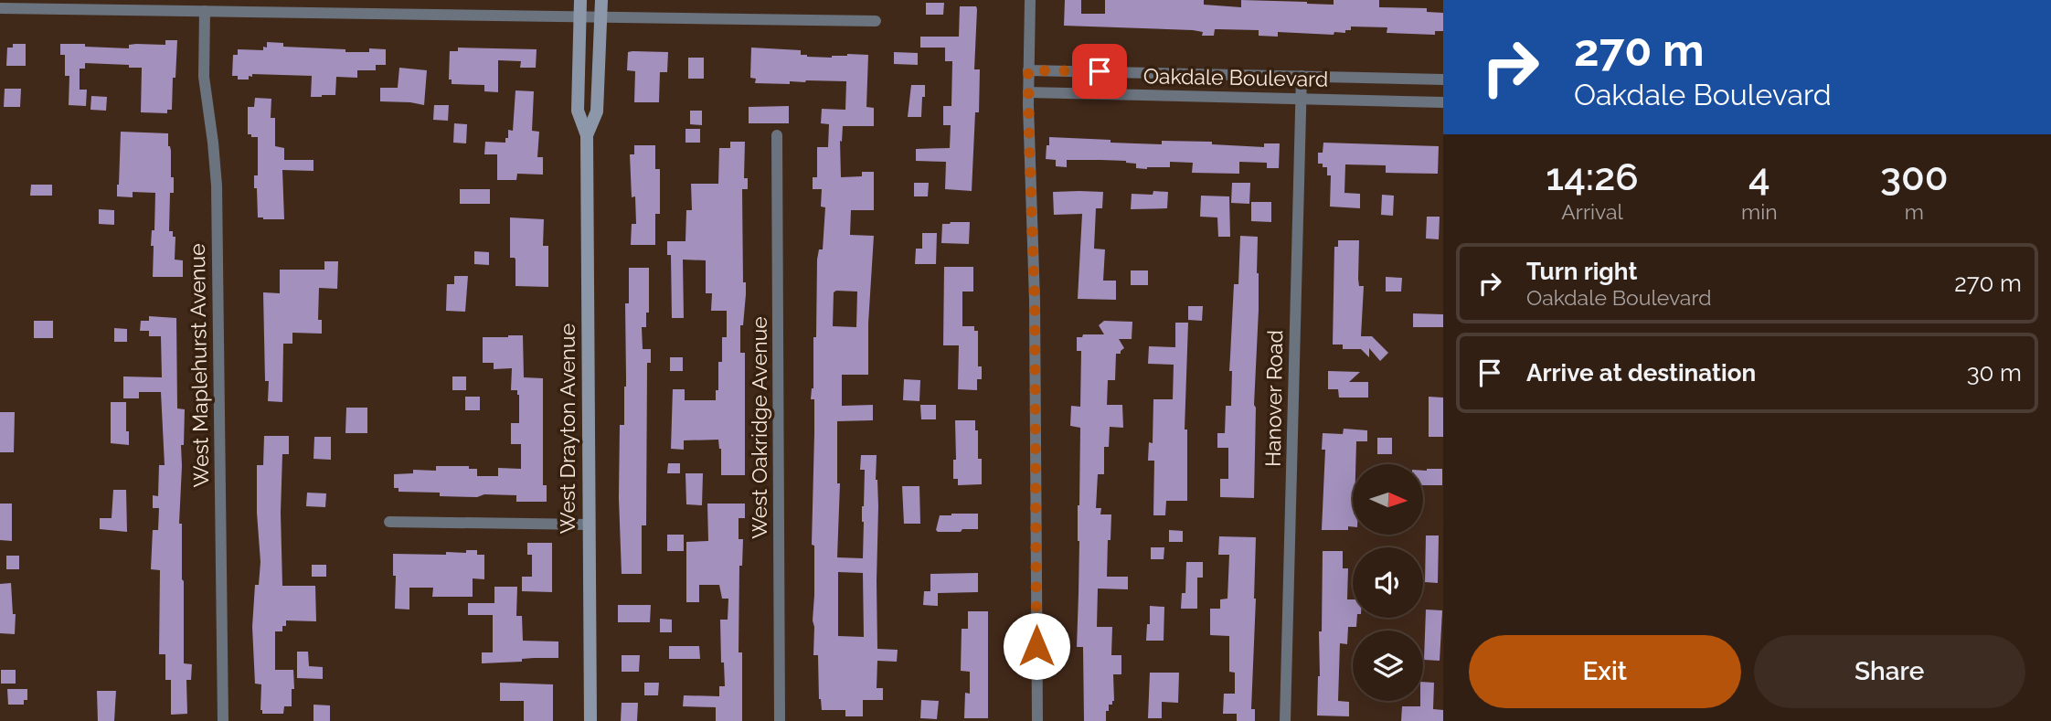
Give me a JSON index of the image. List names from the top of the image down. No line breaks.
{"streets":{"street":["Oakdale Boulevard","West Maplehurst Avenue","Hanover Road","West Oakridge Avenue","West Drayton Avenue"]},"crossings":[["Oakdale Boulevard","Hanover Road"]],"north":"right","page":{"turn":["270 m","Oakdale Boulevard"],"eta":["14:26","Arrival","4","min","300","m"],"list":[{"name":"Turn right","note":"Oakdale Boulevard","value":"270 m"},{"name":"Arrive at destination","value":"30 m"}],"buttons":["Exit","Share"]}}
